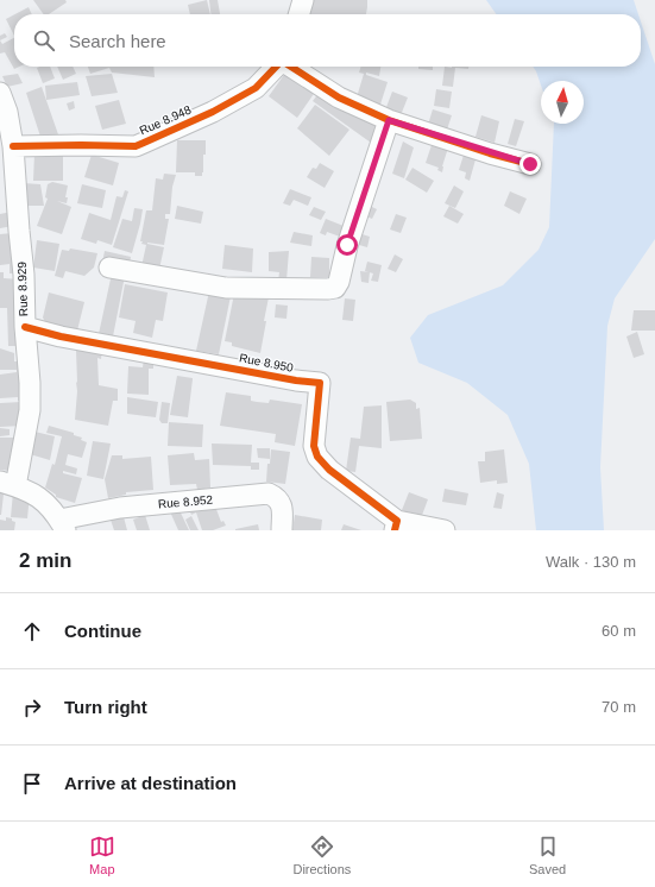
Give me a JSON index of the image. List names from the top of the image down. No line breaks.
{"streets":{"street":["Rue 8.948","Rue 8.929","Rue 8.950","Rue 8.952"]},"crossings":[["Rue 8.948","Rue 8.929"],["Rue 8.929","Rue 8.950"]],"north":"top","page":{"search":"Search here","heading":["2 min","Walk · 130 m"],"list":[["Continue","60 m"],["Turn right","70 m"],"Arrive at destination"],"nav":["Map","Directions","Saved"]}}
